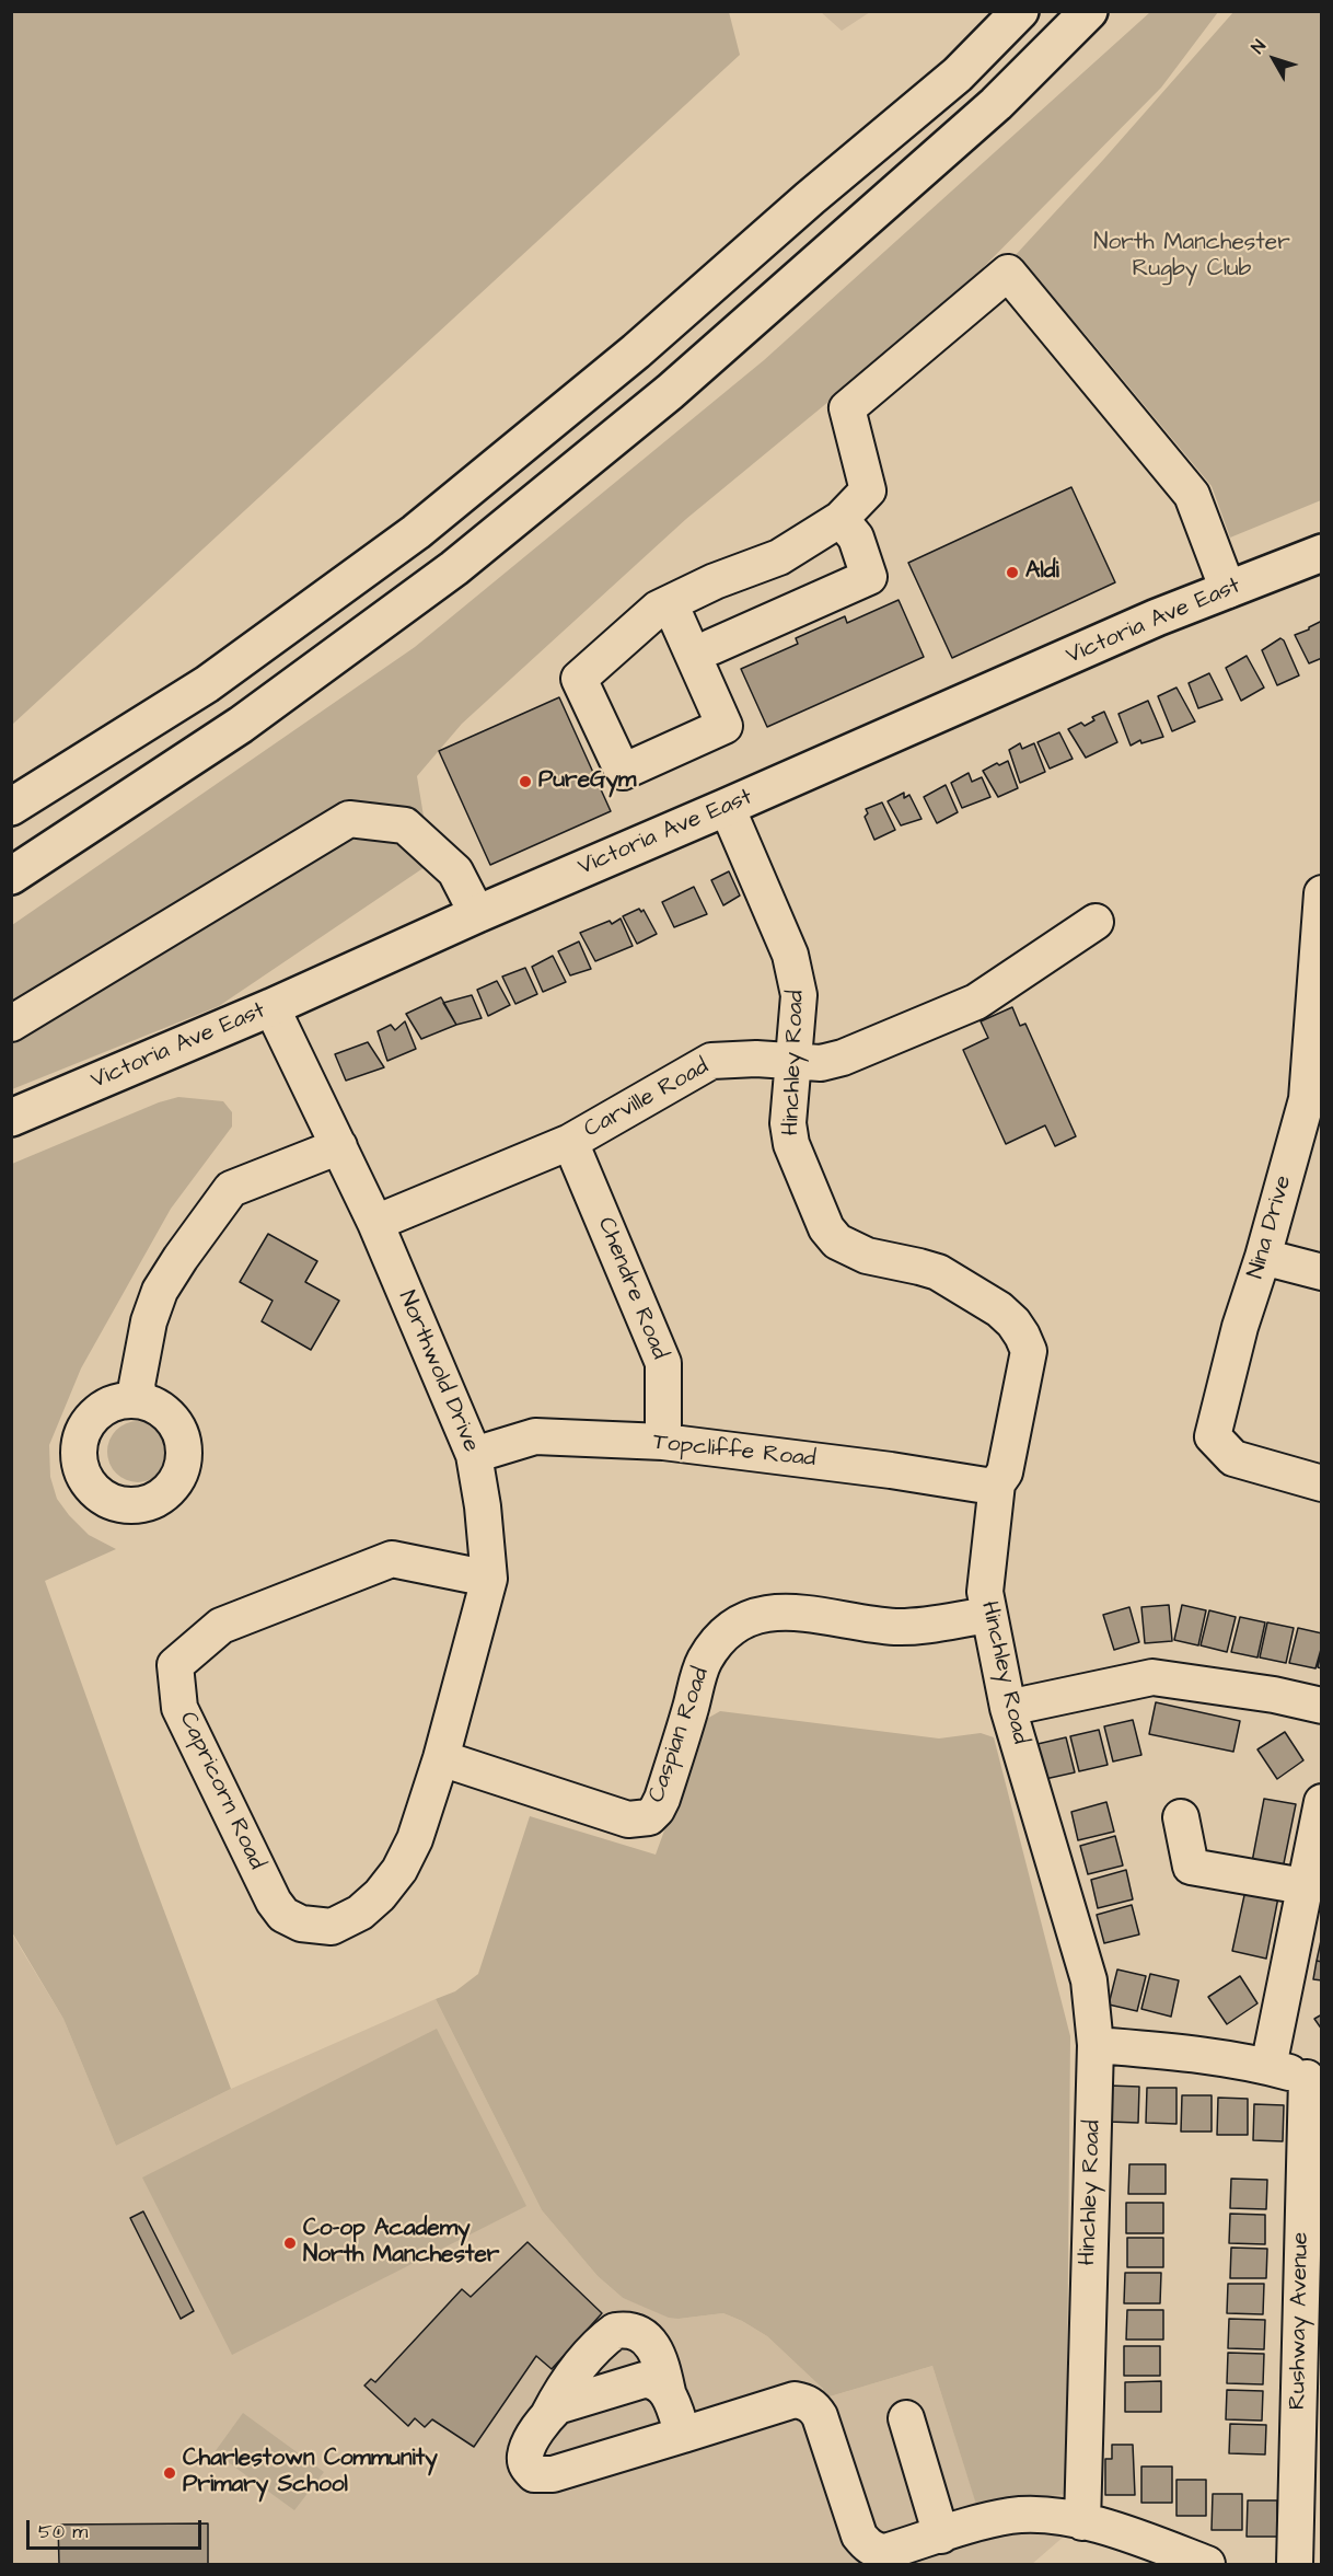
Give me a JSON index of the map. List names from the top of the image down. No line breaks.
{"streets":{"main road":["Victoria Ave East"],"street":["Hinchley Road","Carville Road","Nina Drive","Chendre Road","Northwold Drive","Topcliffe Road","Caspian Road","Capricorn Road","Rushway Avenue"]},"crossings":[["Victoria Ave East","Hinchley Road"],["Victoria Ave East","Northwold Drive"],["Hinchley Road","Carville Road"],["Hinchley Road","Topcliffe Road"],["Hinchley Road","Caspian Road"],["Carville Road","Chendre Road"],["Carville Road","Northwold Drive"],["Chendre Road","Topcliffe Road"],["Northwold Drive","Topcliffe Road"],["Northwold Drive","Caspian Road"],["Northwold Drive","Capricorn Road"],["Caspian Road","Capricorn Road"]],"parks":["North Manchester Rugby Club"],"places":["Aldi","PureGym","Co-op Academy North Manchester","Charlestown Community Primary School"],"scale_bar":"50 m","north":"top left"}
